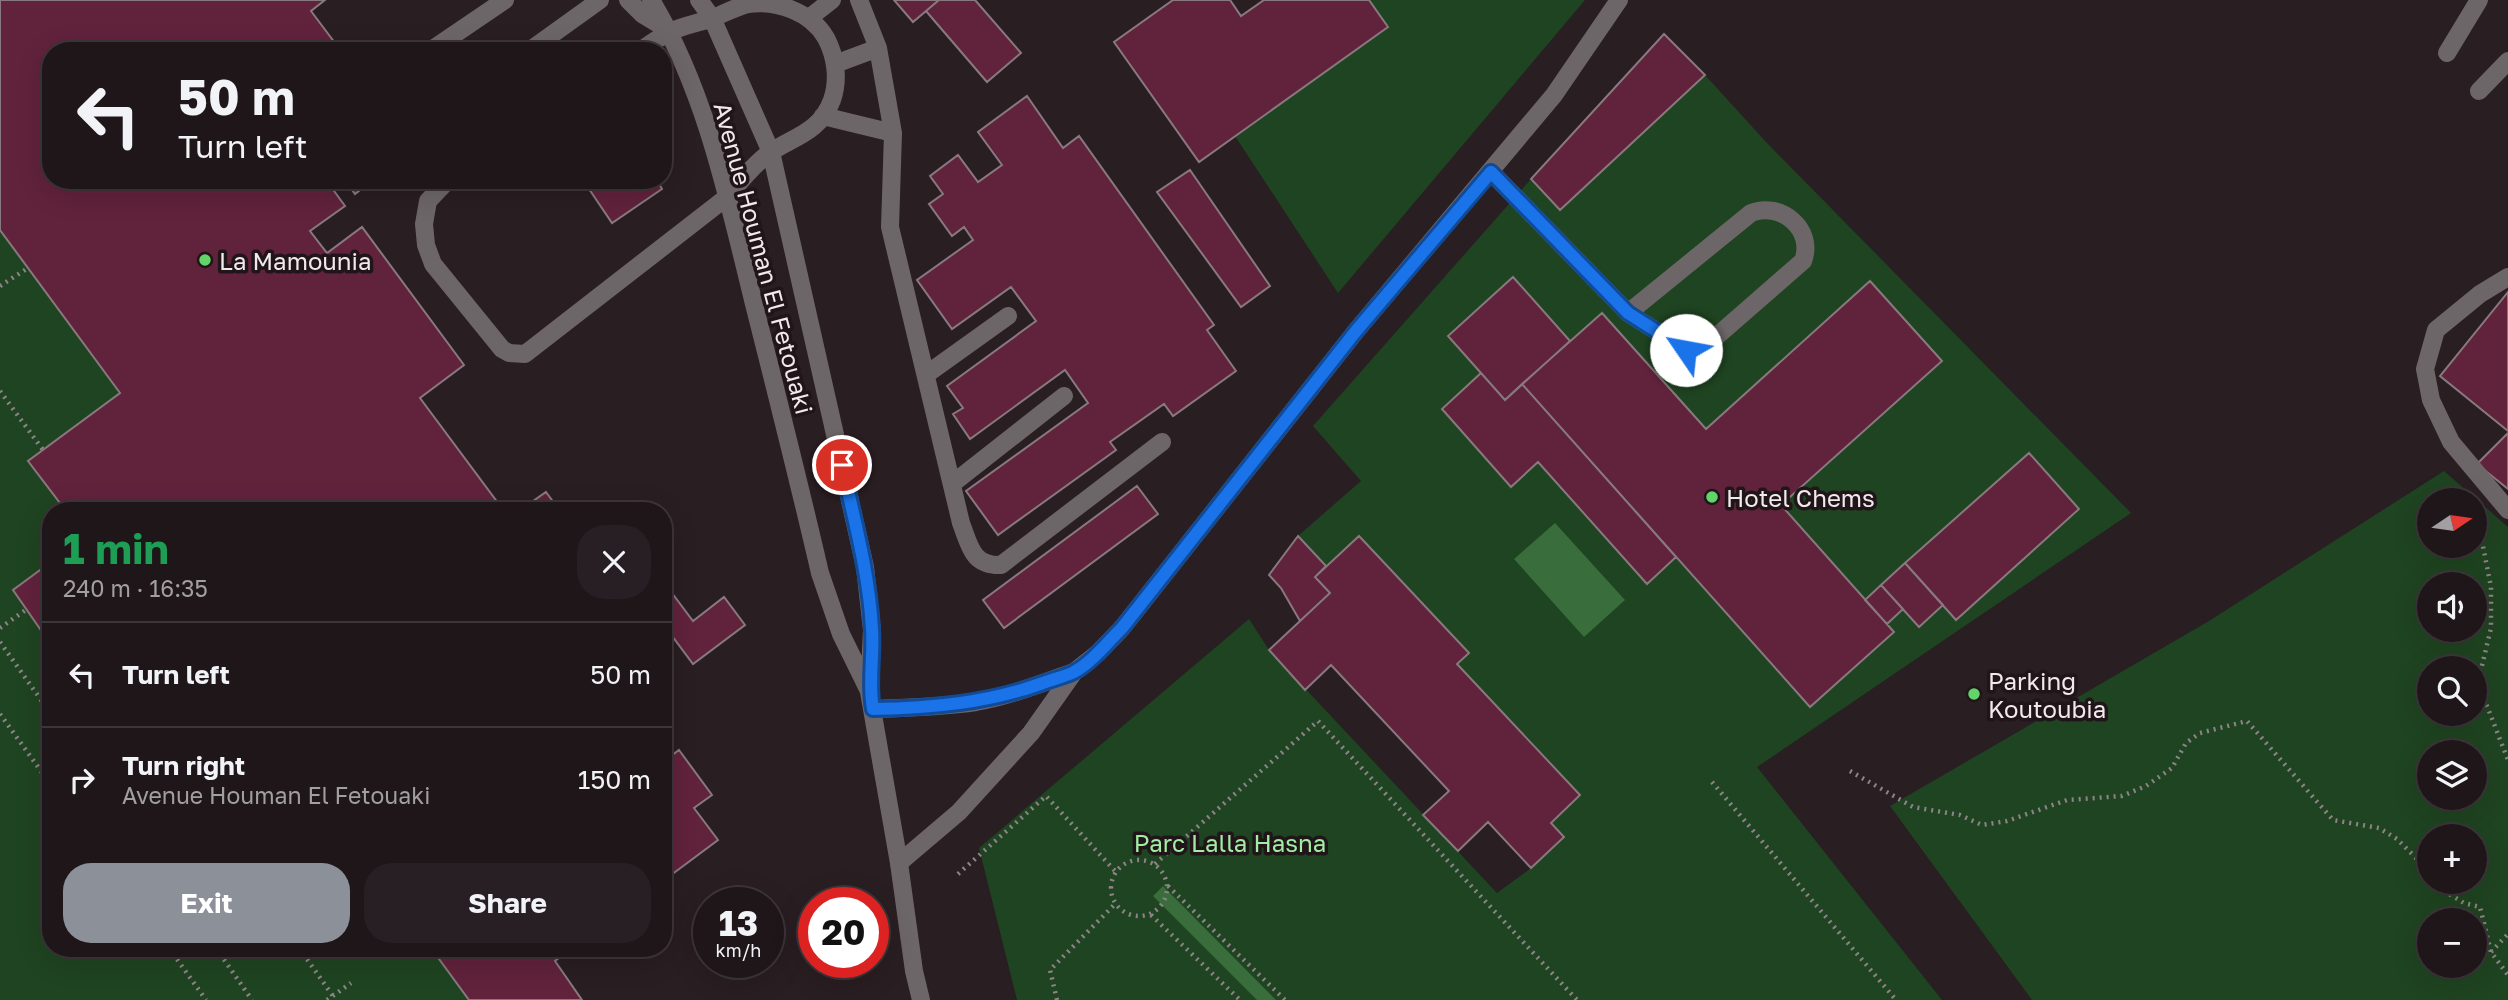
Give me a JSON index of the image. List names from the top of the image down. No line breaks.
{"streets":{"street":["Avenue Houman El Fetouaki"]},"parks":["Parc Lalla Hasna"],"places":["La Mamounia","Hotel Chems","Parking Koutoubia"],"north":"right","page":{"turn":["50 m","Turn left"],"map_buttons":["+","−"],"heading":["1 min","240 m · 16:35"],"list":[{"name":"Turn left","value":"50 m"},{"name":"Turn right","note":"Avenue Houman El Fetouaki","value":"150 m"}],"buttons":["Exit","Share"],"speed":"13 km/h","limit":"20"}}
